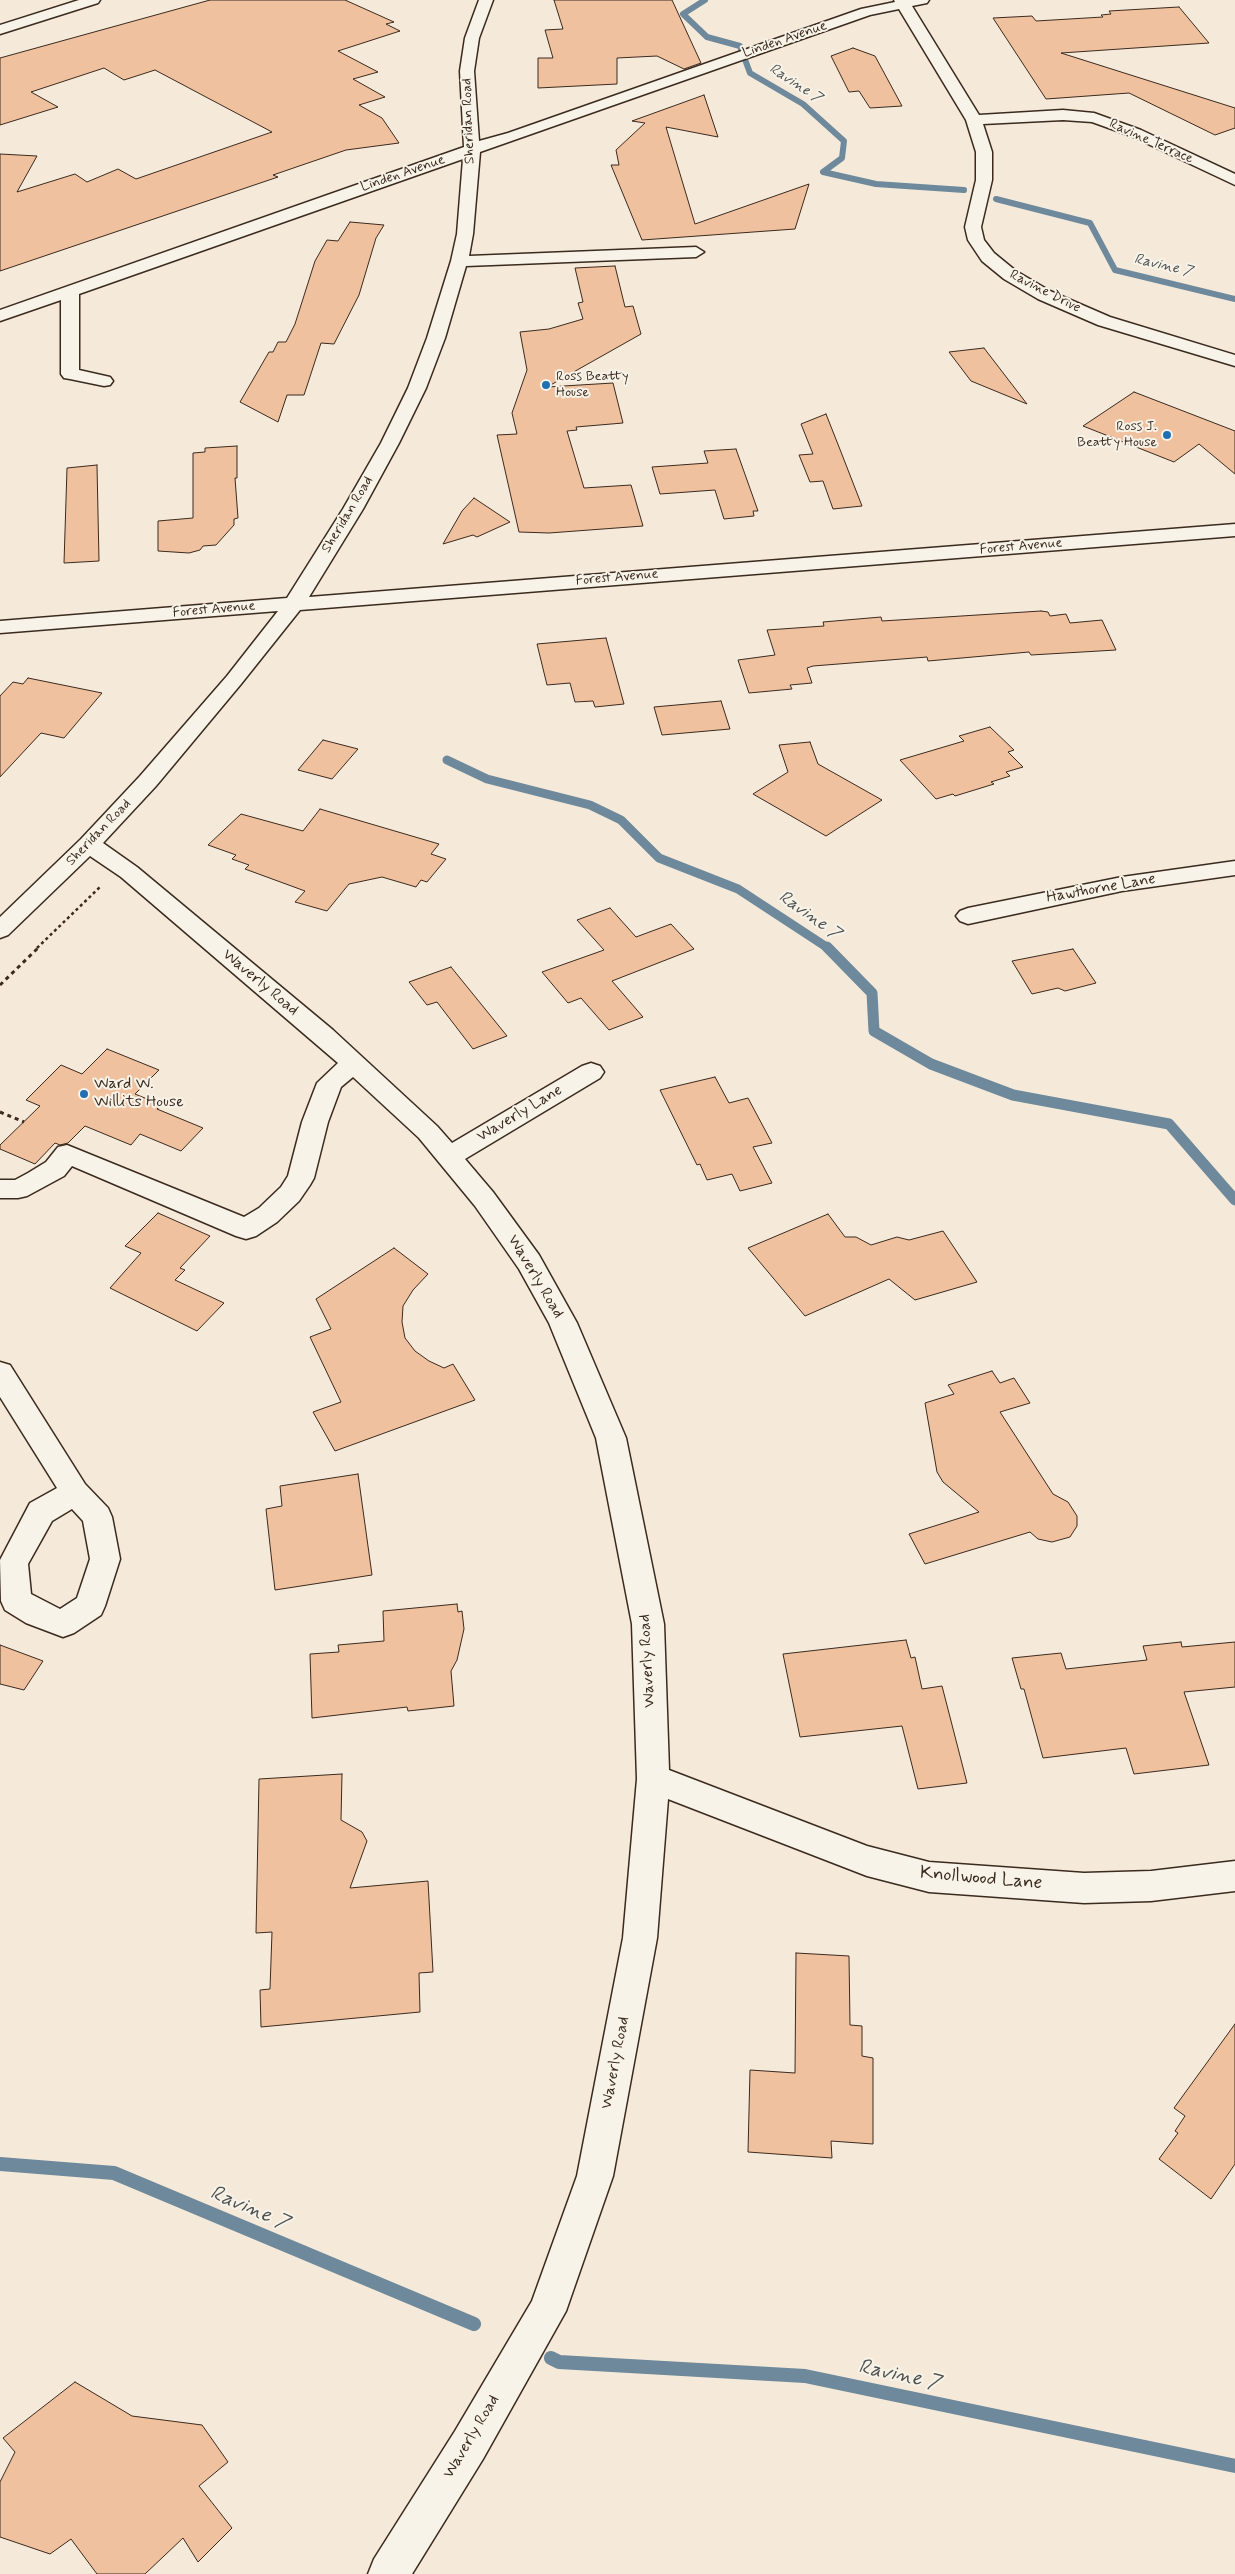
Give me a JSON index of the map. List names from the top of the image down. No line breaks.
{"streets":{"street":["Linden Avenue","Sheridan Road","Ravine Terrace","Ravine Drive","Forest Avenue","Hawthorne Lane","Waverly Road","Waverly Lane","Knollwood Lane"]},"crossings":[["Linden Avenue","Sheridan Road"],["Linden Avenue","Ravine Drive"],["Sheridan Road","Forest Avenue"],["Sheridan Road","Waverly Road"],["Ravine Terrace","Ravine Drive"],["Waverly Road","Waverly Lane"],["Waverly Road","Knollwood Lane"]],"water":["Ravine 7"],"places":["Ross Beatty House","Ross J. Beatty House","Ward W. Willits House"]}
